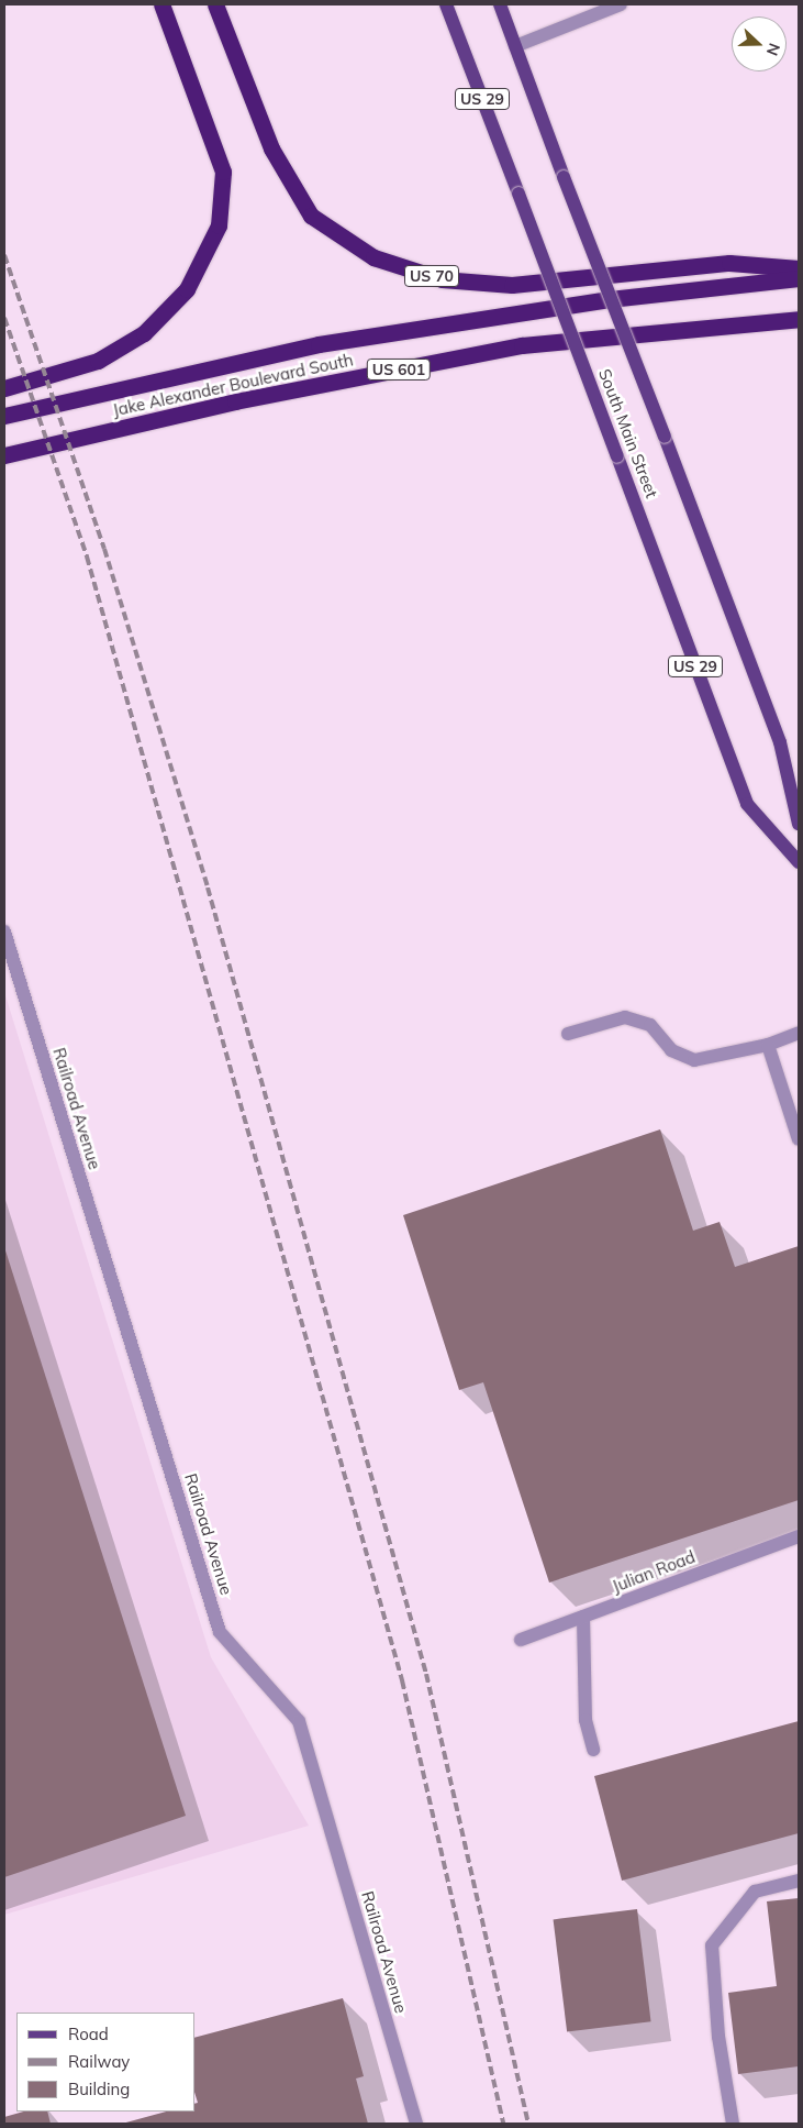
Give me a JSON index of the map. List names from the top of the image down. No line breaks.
{"streets":{"highway":["US 70","US 601","Jake Alexander Boulevard South"],"main road":["US 29","South Main Street"],"street":["Railroad Avenue","Julian Road"]},"legend":["Road","Railway","Building"],"north":"right"}
